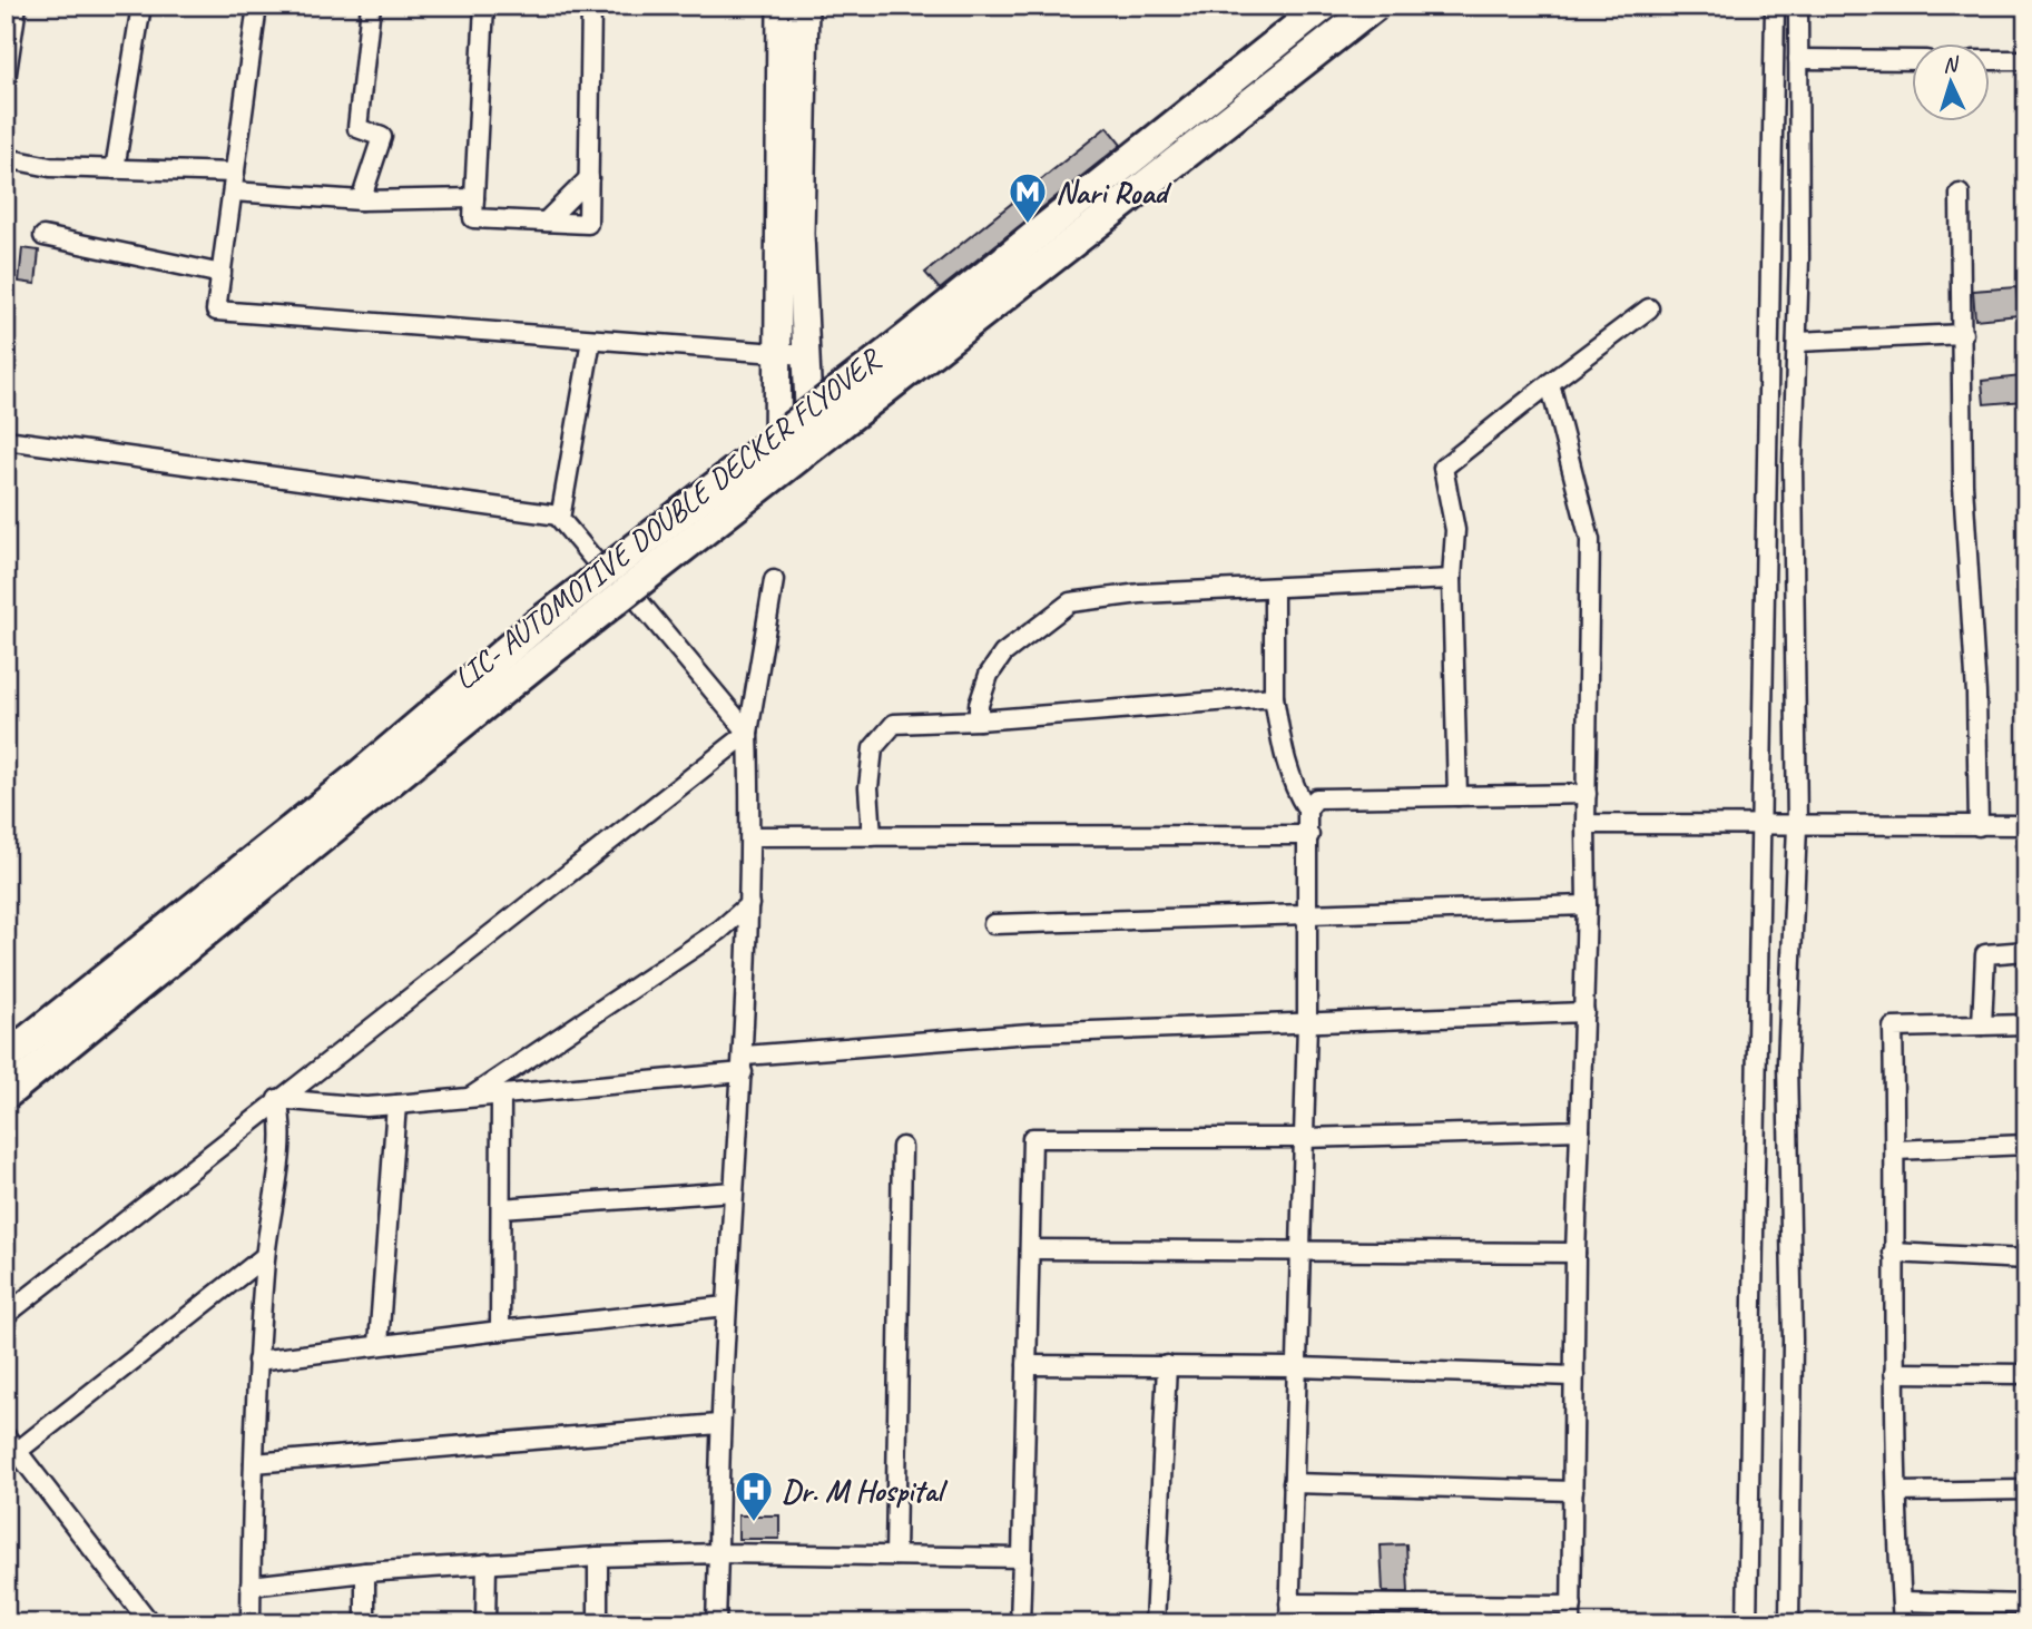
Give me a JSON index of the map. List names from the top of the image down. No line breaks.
{"streets":{"main road":["LIC- AUTOMOTIVE DOUBLE DECKER FLYOVER"]},"places":{"metro station":["Nari Road"],"hospital":["Dr. M Hospital"]},"north":"top"}
